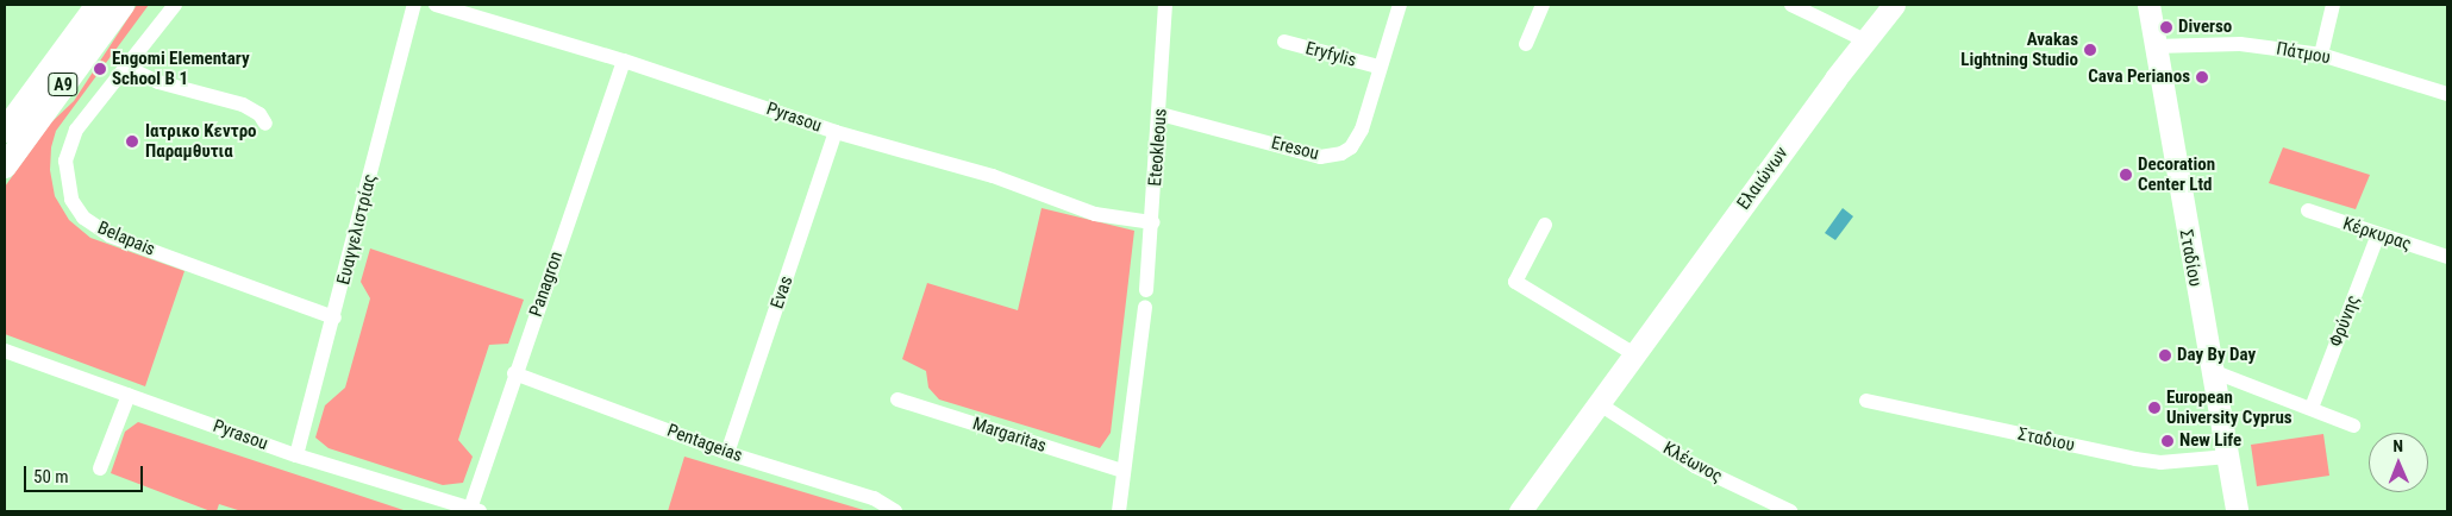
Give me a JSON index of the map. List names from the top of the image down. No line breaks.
{"streets":{"main road":["A9","Ελαιώνων","Σταδίου"],"street":["Πάτμου","Eryfylis","Pyrasou","Eteokleous","Eresou","Ευαγγελιστρίας","Κέρκυρας","Belapais","Panagron","Evas","Φρύνης","Margaritas","Σταδιου","Pentageias","Κλέωνος"]},"crossings":[["Πάτμου","Σταδίου"],["Eryfylis","Eresou"],["Pyrasou","Eteokleous"],["Pyrasou","Ευαγγελιστρίας"],["Pyrasou","Panagron"],["Pyrasou","Evas"],["Eteokleous","Eresou"],["Ελαιώνων","Κλέωνος"],["Ευαγγελιστρίας","Belapais"],["Κέρκυρας","Φρύνης"],["Σταδίου","Σταδιου"],["Panagron","Pentageias"],["Evas","Pentageias"]],"places":["Diverso","Avakas Lightning Studio","Engomi Elementary School B 1","Cava Perianos","Ιατρικο Κεντρο Παραμθυτια","Decoration Center Ltd","Day By Day","European University Cyprus","New Life"],"scale_bar":"50 m","north":"top"}
